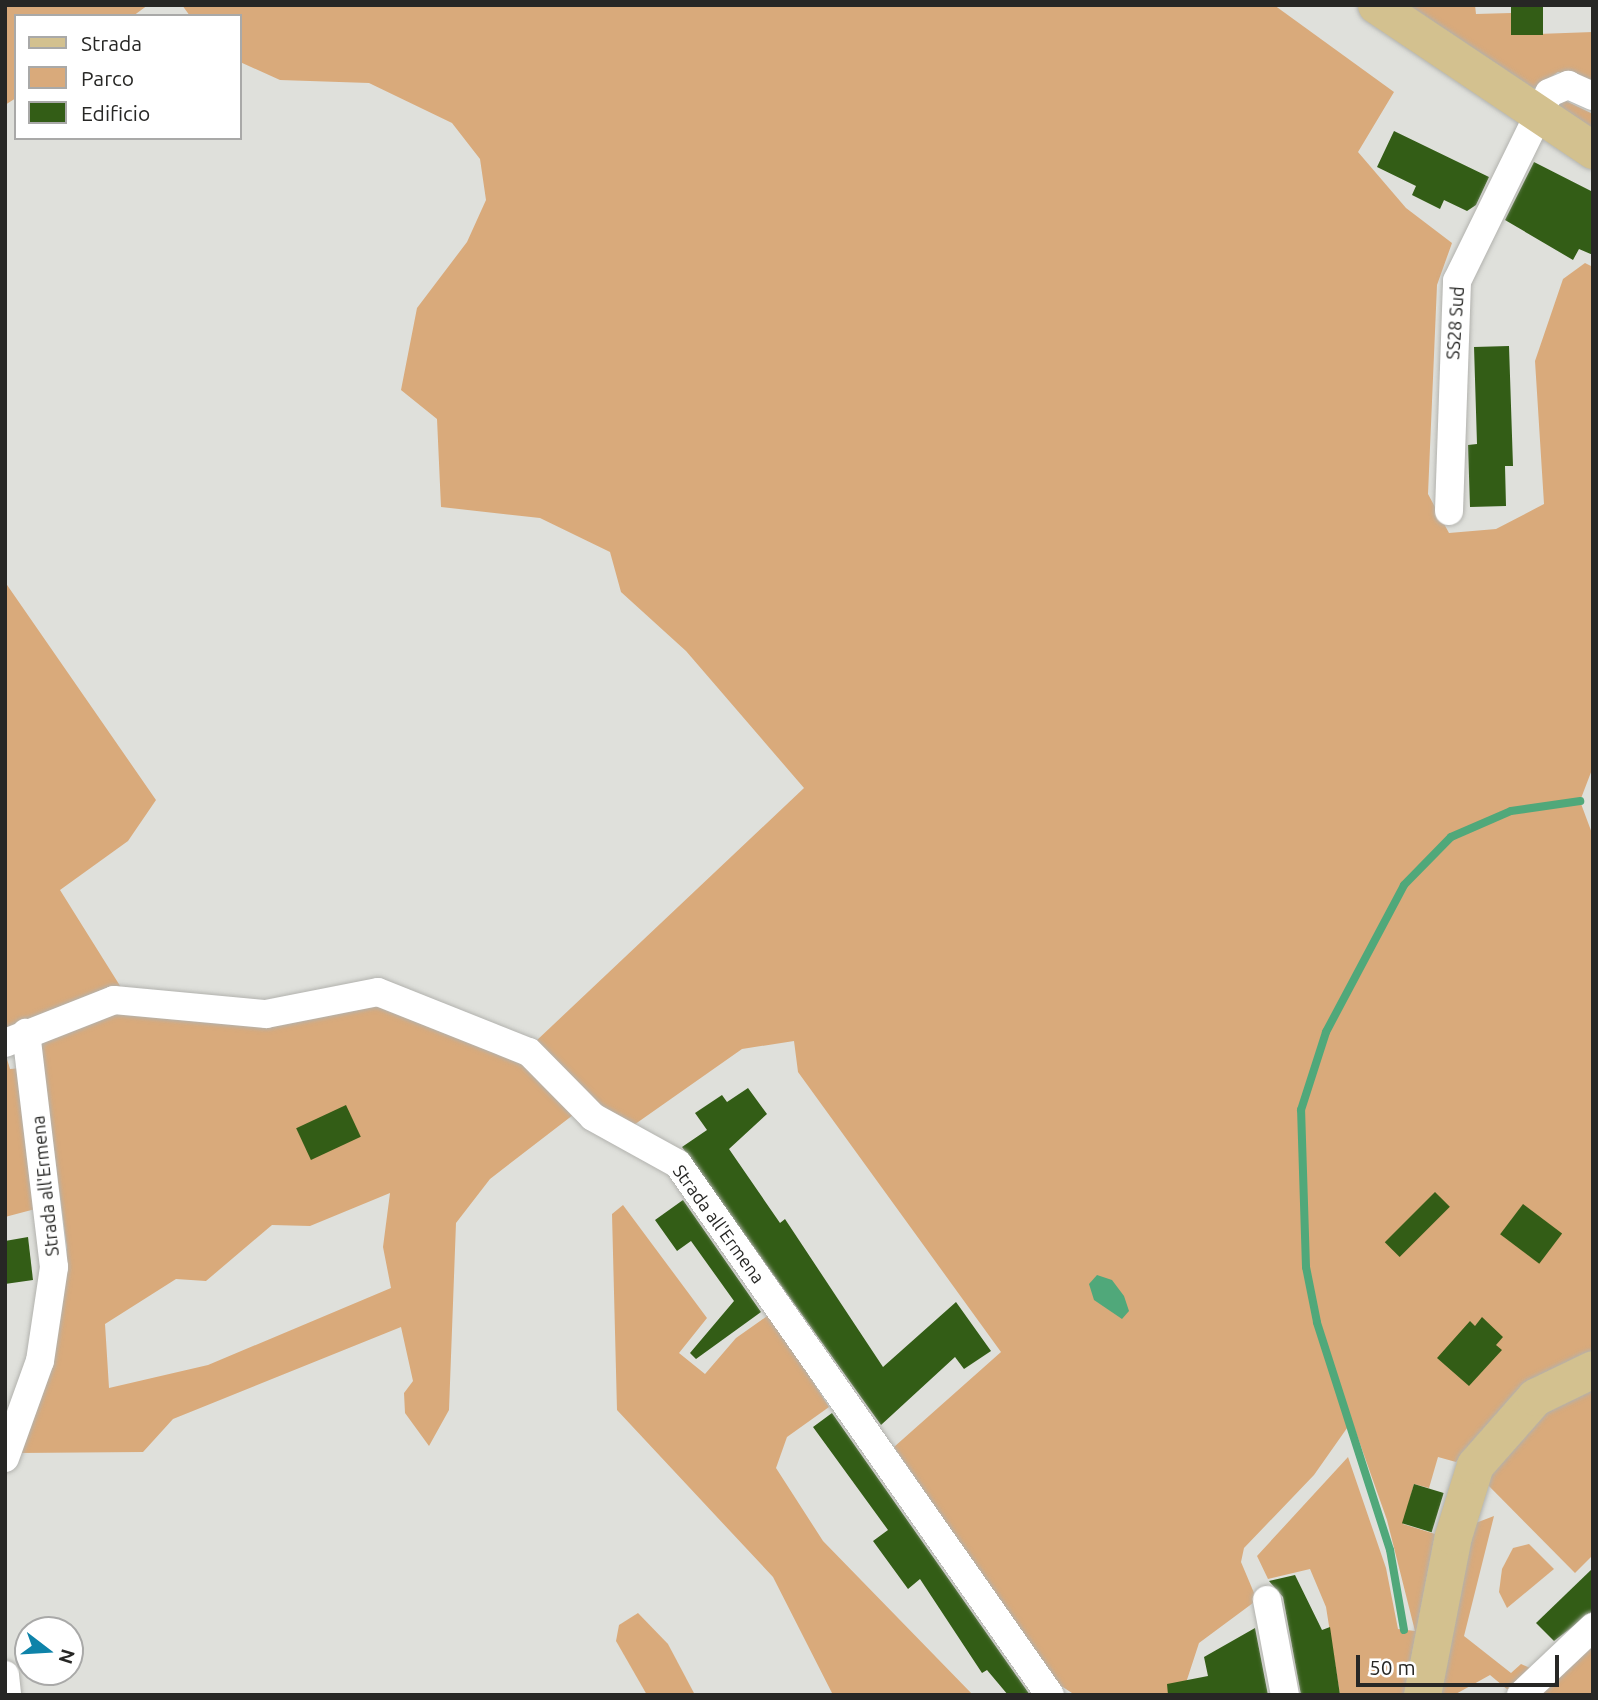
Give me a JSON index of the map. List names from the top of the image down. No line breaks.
{"streets":{"street":["SS28 Sud","Strada all'Ermena"]},"legend":["Strada","Parco","Edificio"],"scale_bar":"50 m","north":"right"}
